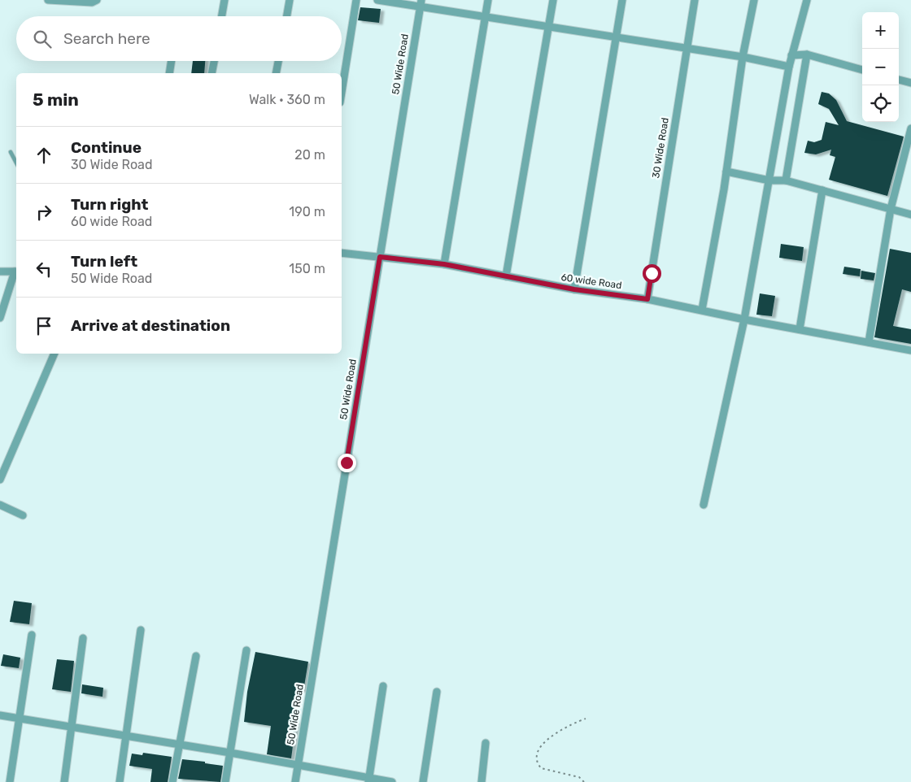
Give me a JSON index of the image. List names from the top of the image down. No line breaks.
{"streets":{"street":["50 Wide Road","30 Wide Road","60 wide Road"]},"crossings":[["50 Wide Road","60 wide Road"],["30 Wide Road","60 wide Road"]],"page":{"map_buttons":["+","−"],"search":"Search here","heading":["5 min","Walk · 360 m"],"list":[["Continue","30 Wide Road","20 m"],["Turn right","60 wide Road","190 m"],["Turn left","50 Wide Road","150 m"],"Arrive at destination"]}}
